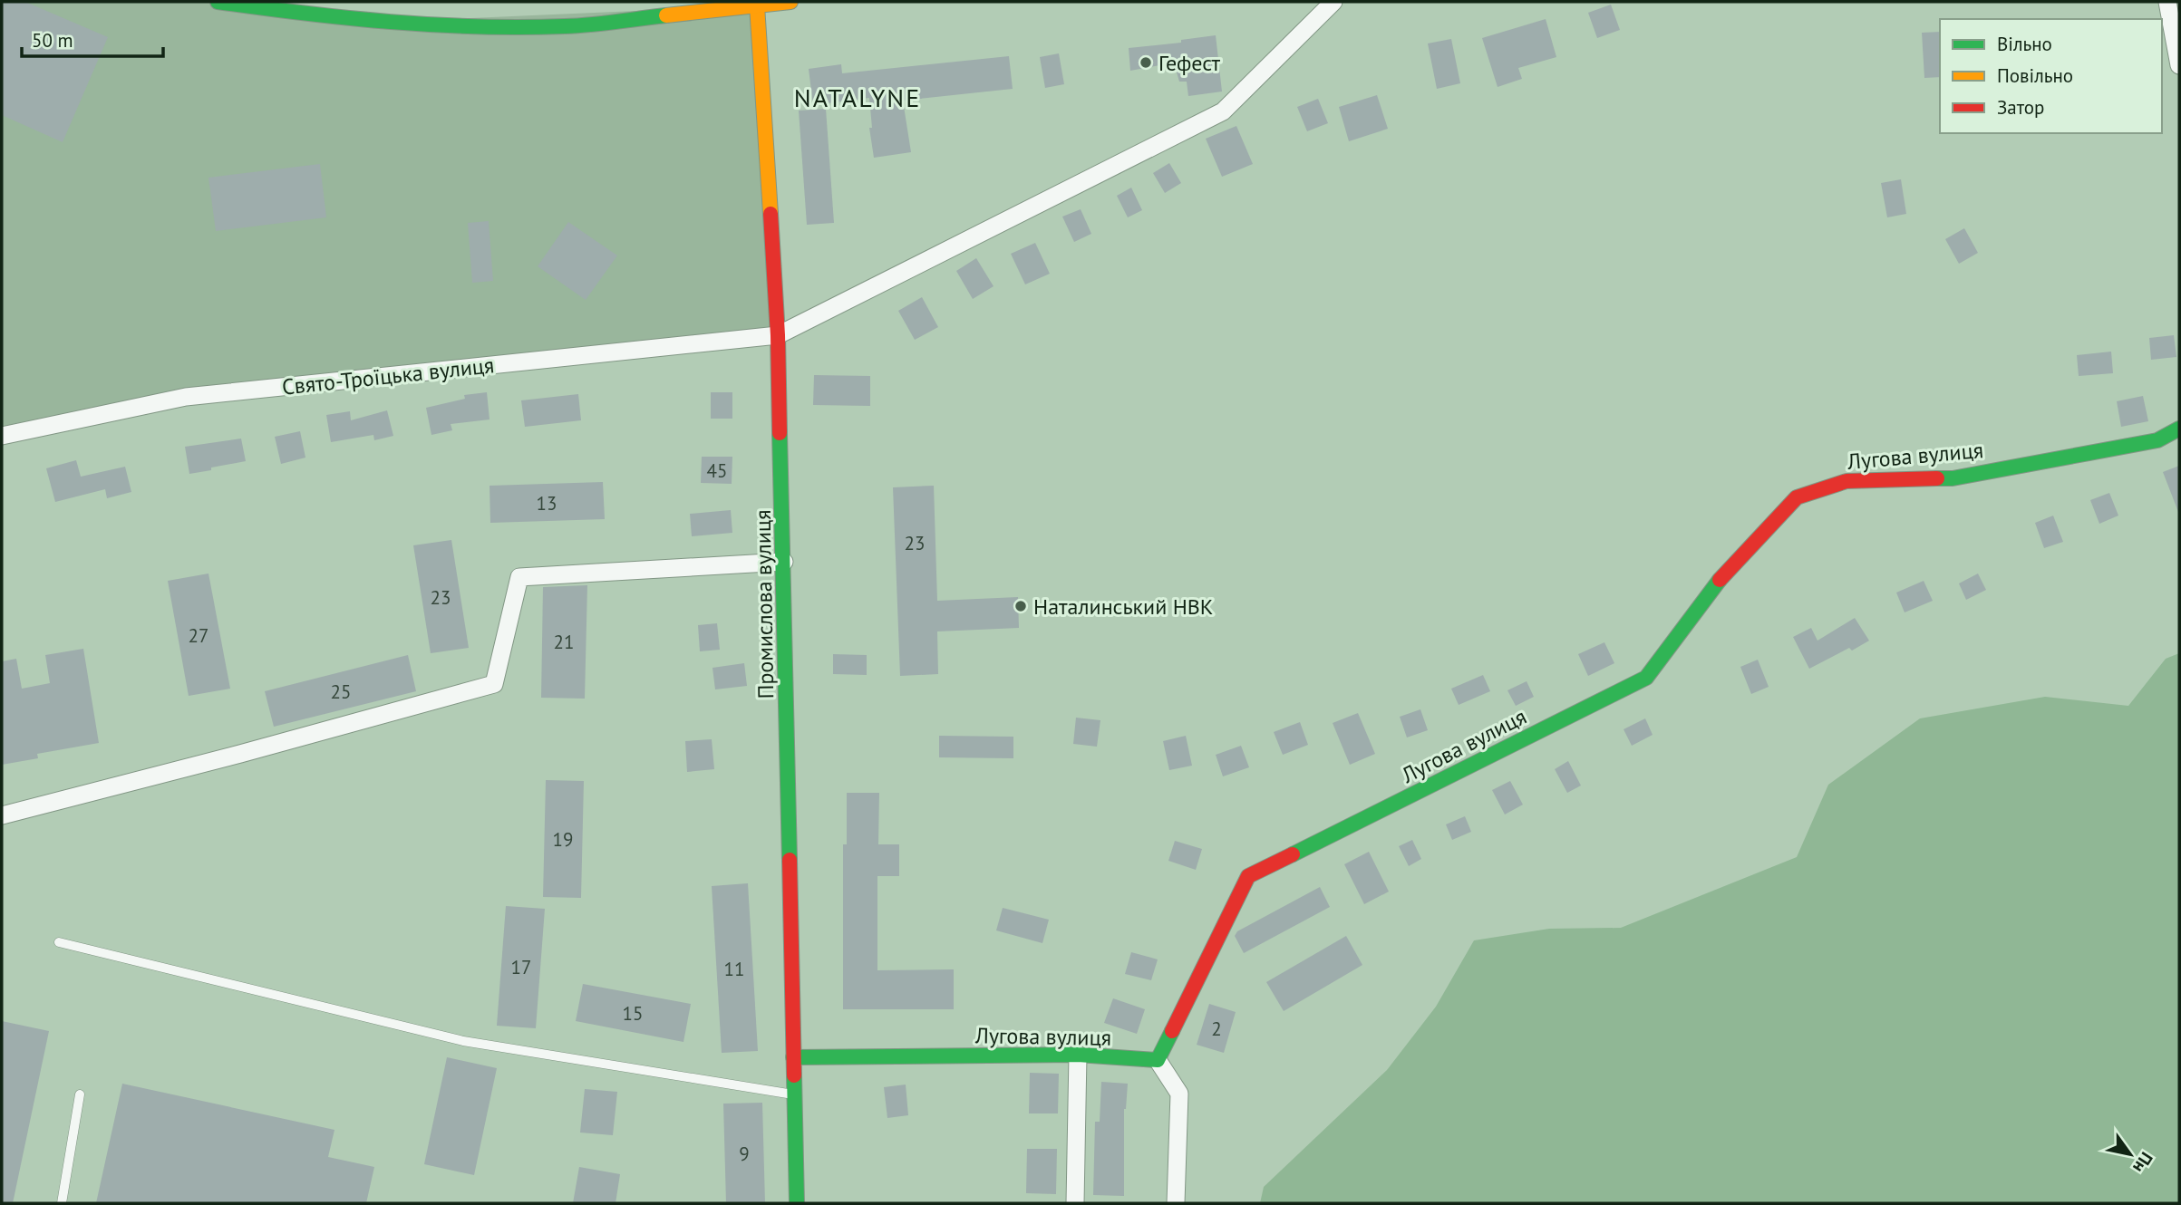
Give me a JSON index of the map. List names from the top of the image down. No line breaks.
{"streets":{"main road":["Лугова вулиця","Промислова вулиця"],"street":["Свято-Троїцька вулиця"]},"crossings":[["Свято-Троїцька вулиця","Промислова вулиця"],["Лугова вулиця","Промислова вулиця"]],"districts":["NATALYNE"],"places":["Гефест","Наталинський НВК"],"house_numbers":["45","13","23","23","27","21","25","19","17","11","15","2","9"],"legend":["Вільно","Повільно","Затор"],"scale_bar":"50 m","north":"bottom right"}
